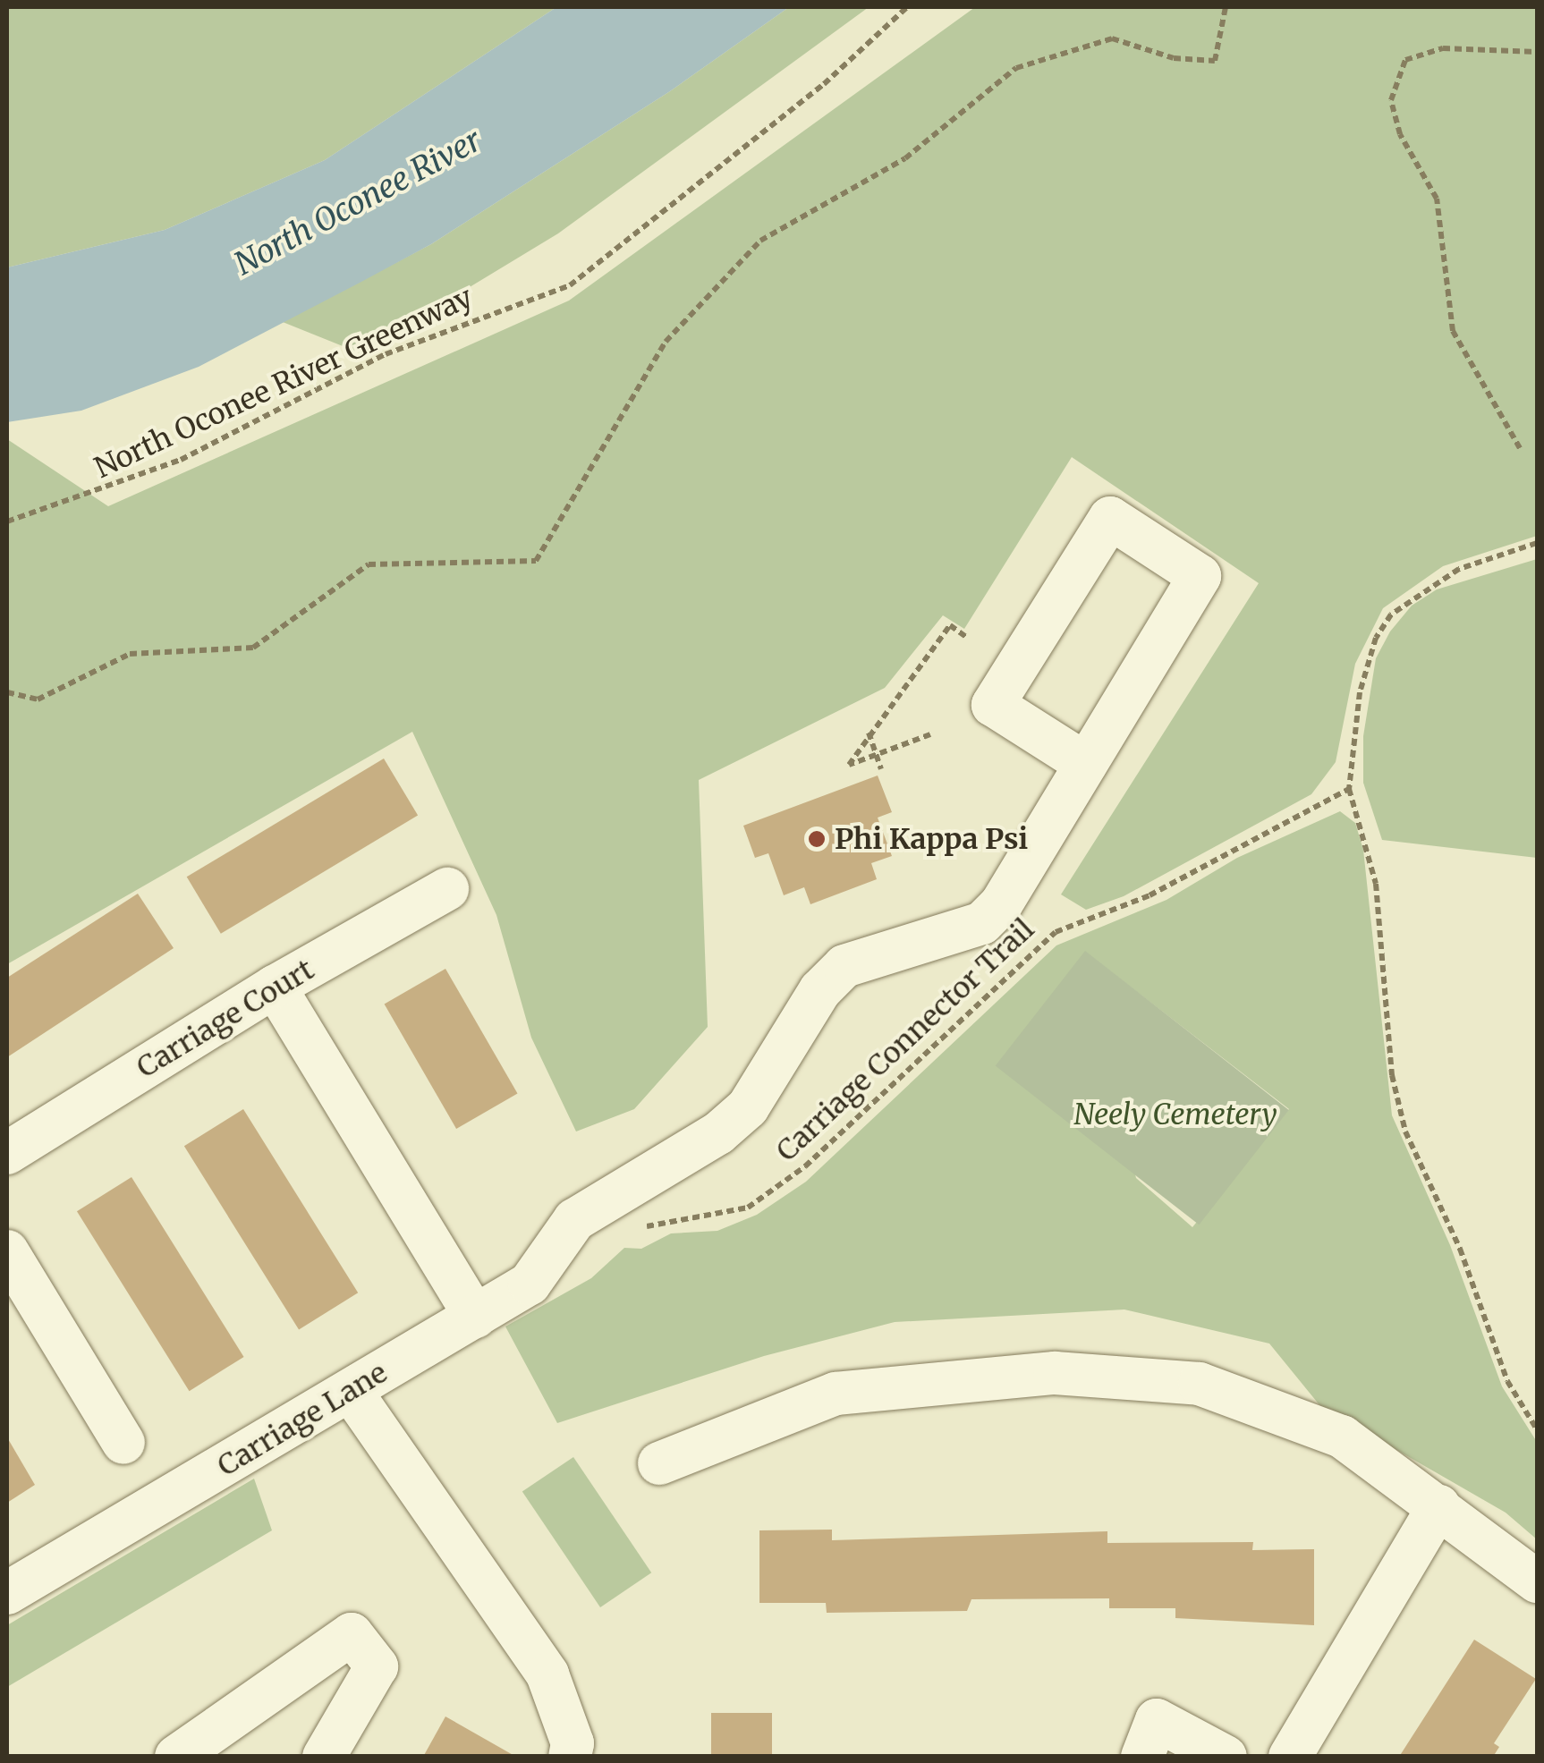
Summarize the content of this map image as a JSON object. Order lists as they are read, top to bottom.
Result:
{
  "streets": {
    "street": ["Carriage Court", "Carriage Lane"],
    "path": ["North Oconee River Greenway", "Carriage Connector Trail"]
  },
  "water": ["North Oconee River"],
  "parks": ["Neely Cemetery"],
  "places": ["Phi Kappa Psi"]
}
